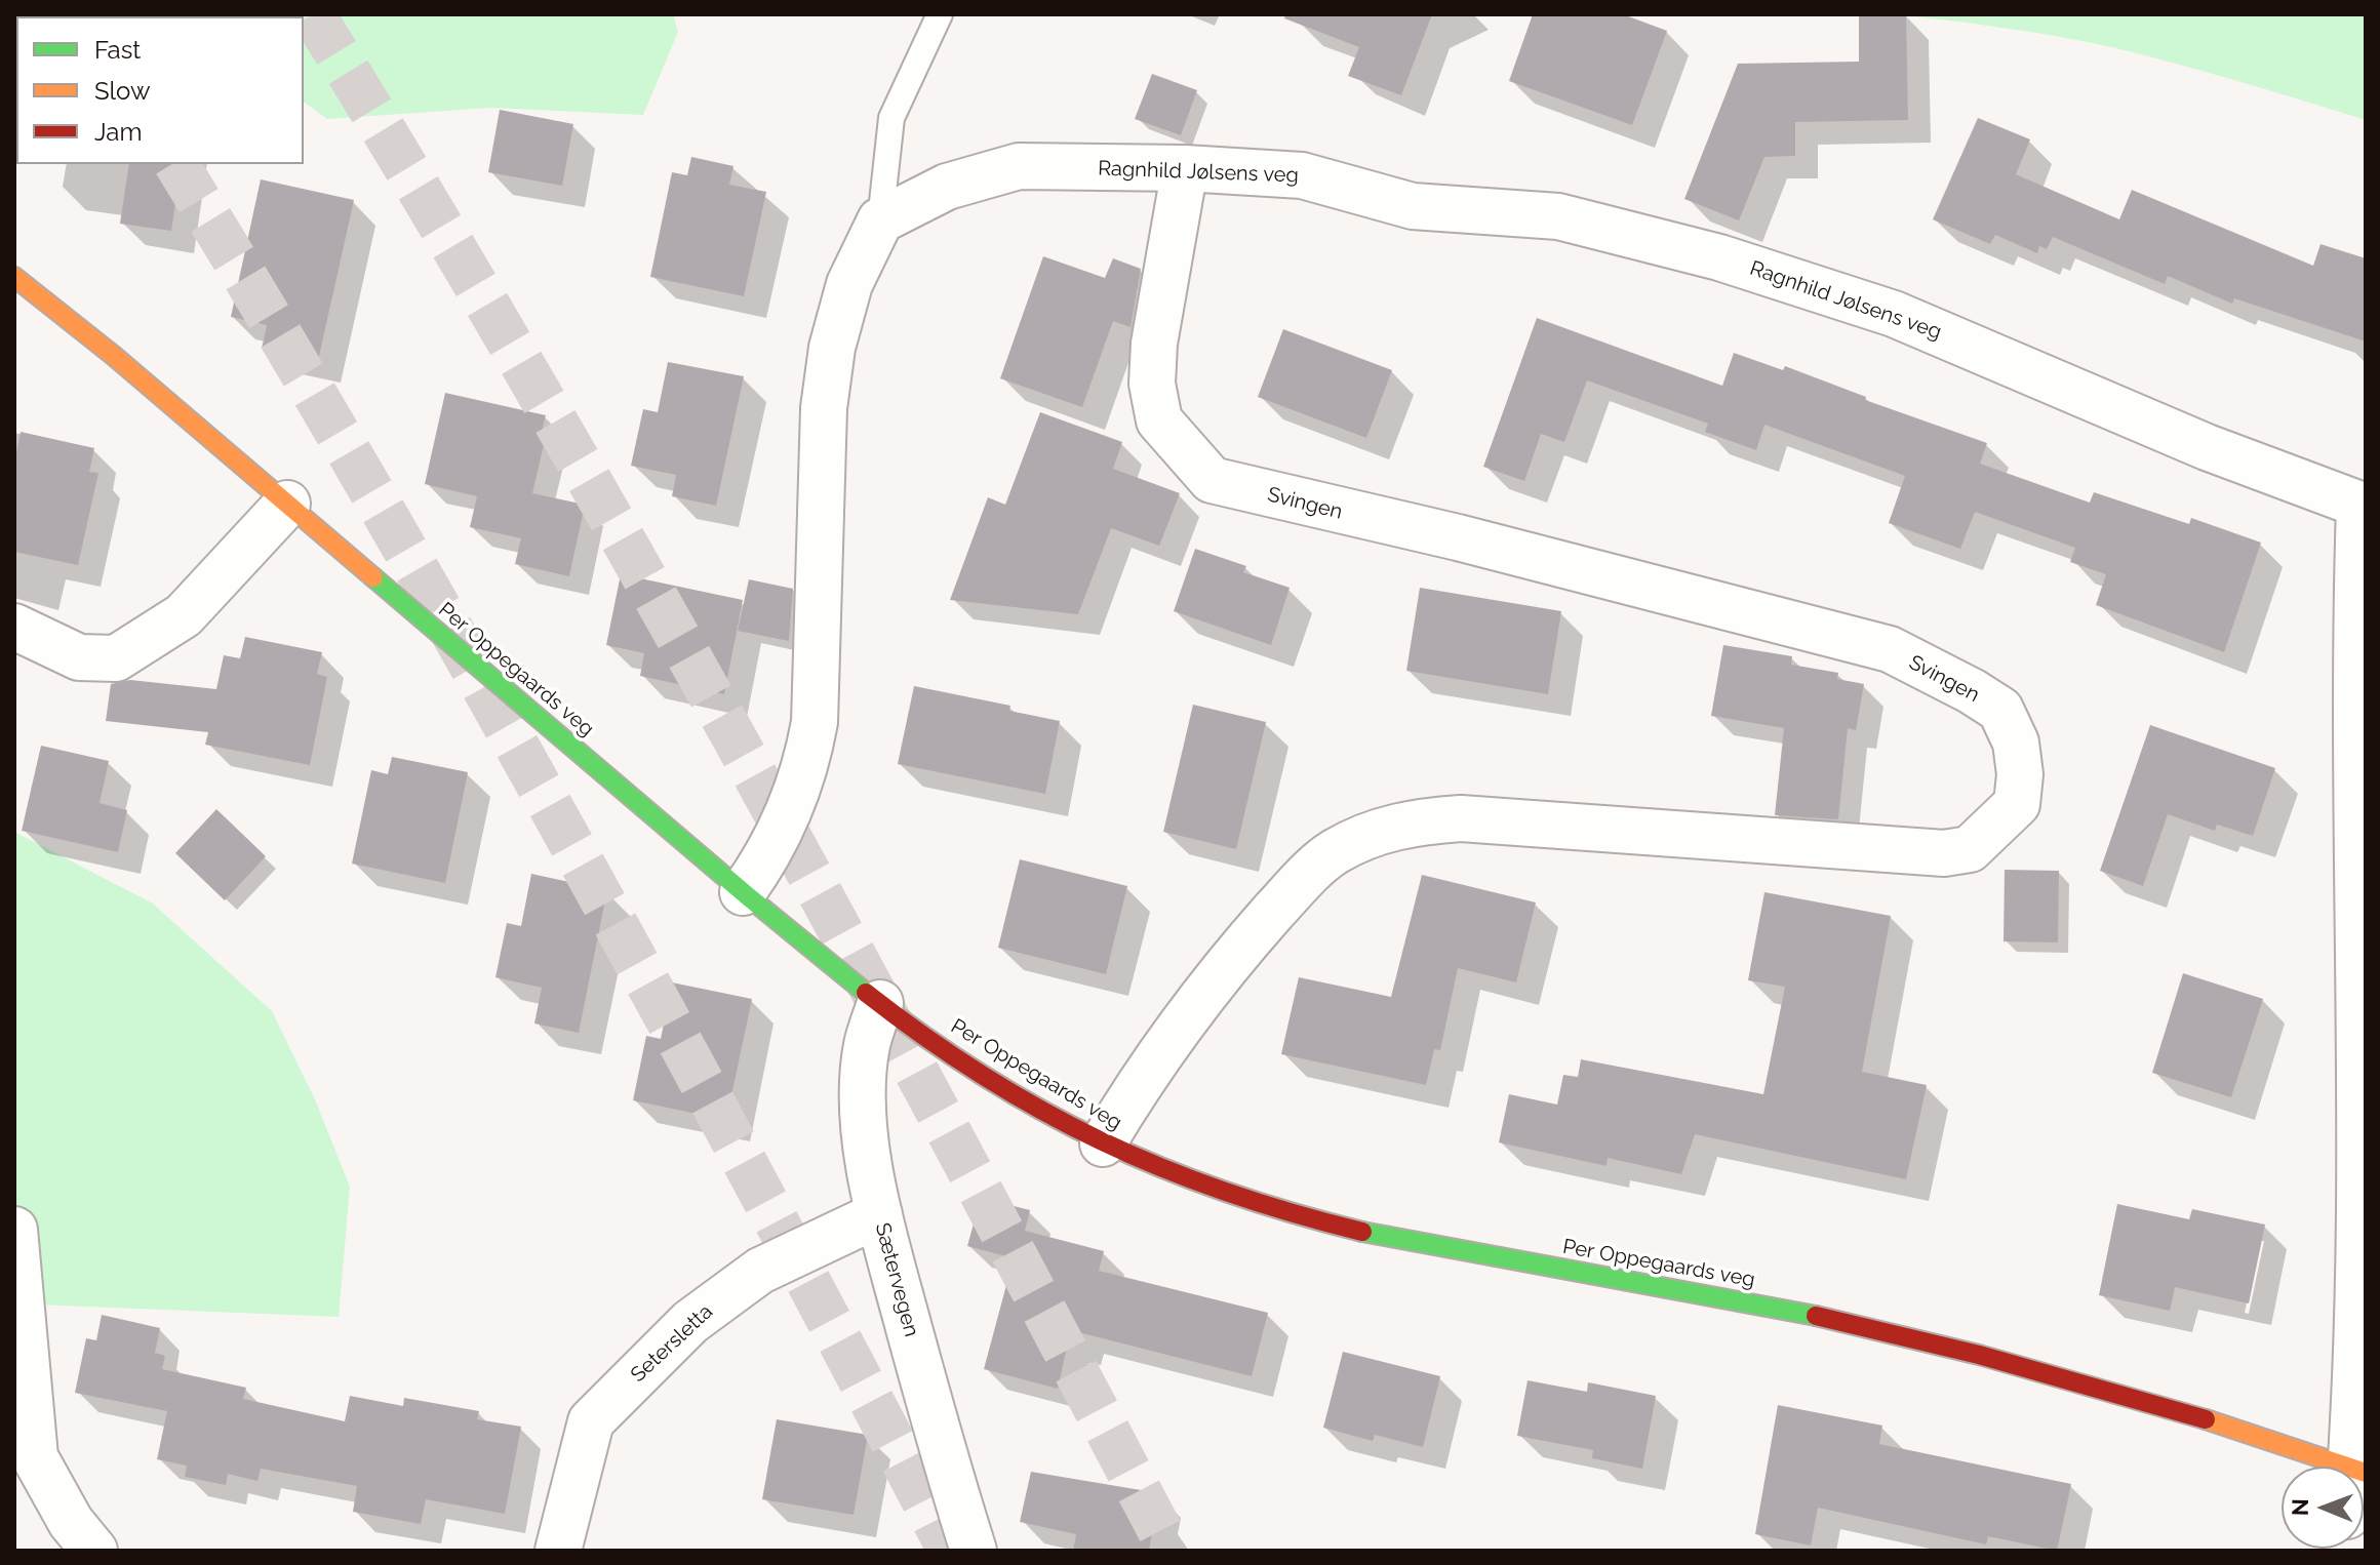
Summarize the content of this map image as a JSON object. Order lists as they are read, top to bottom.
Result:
{
  "streets": {
    "street": [
      "Ragnhild Jølsens veg",
      "Svingen",
      "Per Oppegaards veg",
      "Sætervegen",
      "Setersletta"
    ]
  },
  "crossings": [
    ["Ragnhild Jølsens veg", "Svingen"],
    ["Svingen", "Per Oppegaards veg"],
    ["Per Oppegaards veg", "Sætervegen"],
    ["Sætervegen", "Setersletta"]
  ],
  "legend": ["Fast", "Slow", "Jam"],
  "north": "left"
}
